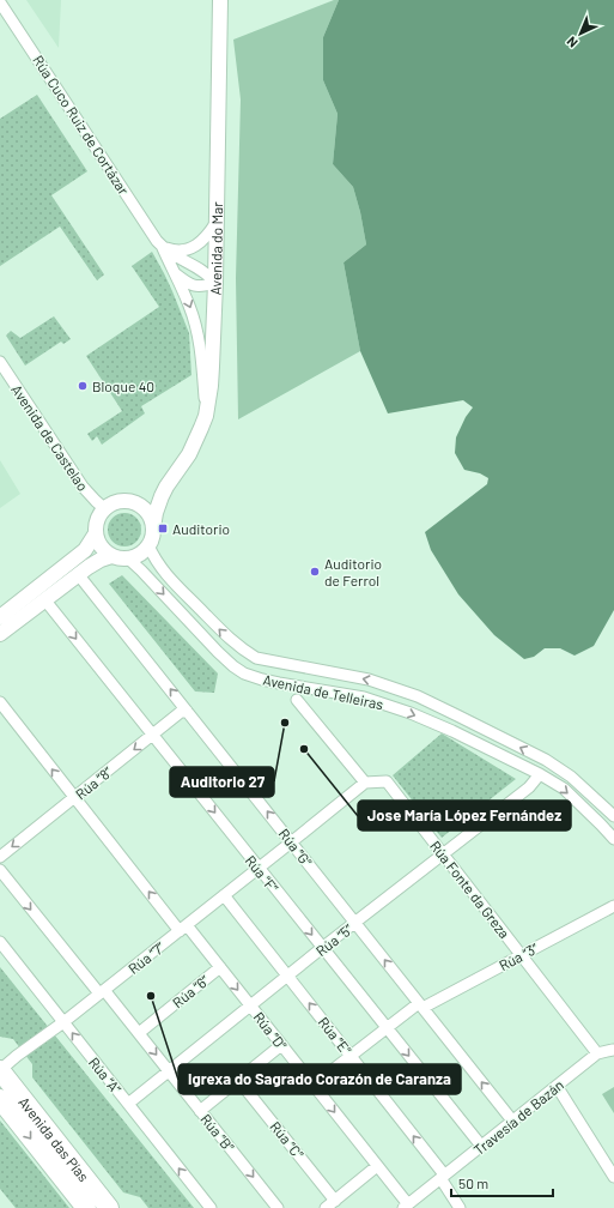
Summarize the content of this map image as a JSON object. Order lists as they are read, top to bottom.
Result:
{
  "streets": {
    "highway": ["Avenida das Pías"],
    "street": [
      "Rúa Cuco Ruiz de Cortázar",
      "Avenida do Mar",
      "Avenida de Castelao",
      "Avenida de Telleiras",
      "Rúa “8”",
      "Rúa “G”",
      "Rúa “F”",
      "Rúa Fonte da Greza",
      "Rúa “5”",
      "Rúa “3”",
      "Rúa “7”",
      "Rúa “6”",
      "Rúa “D”",
      "Rúa “E”",
      "Rúa “A”",
      "Travesía de Bazán",
      "Rúa “B”",
      "Rúa “C”"
    ]
  },
  "crossings": [
    ["Avenida do Mar", "Avenida de Castelao"],
    ["Avenida do Mar", "Avenida de Telleiras"],
    ["Avenida de Castelao", "Avenida de Telleiras"],
    ["Avenida de Telleiras", "Rúa “5”"],
    ["Rúa “8”", "Rúa “G”"],
    ["Rúa “8”", "Rúa “F”"],
    ["Rúa “8”", "Rúa “D”"],
    ["Rúa “G”", "Rúa “5”"],
    ["Rúa “G”", "Rúa “3”"],
    ["Rúa “G”", "Rúa “7”"],
    ["Rúa “G”", "Travesía de Bazán"],
    ["Rúa “F”", "Rúa “5”"],
    ["Rúa “F”", "Rúa “3”"],
    ["Rúa “F”", "Rúa “7”"],
    ["Rúa “F”", "Travesía de Bazán"],
    ["Rúa Fonte da Greza", "Rúa “5”"],
    ["Rúa Fonte da Greza", "Rúa “3”"],
    ["Rúa Fonte da Greza", "Rúa “7”"],
    ["Rúa Fonte da Greza", "Travesía de Bazán"],
    ["Rúa “5”", "Rúa “D”"],
    ["Rúa “5”", "Rúa “E”"],
    ["Rúa “5”", "Rúa “A”"],
    ["Rúa “5”", "Rúa “B”"],
    ["Rúa “3”", "Rúa “D”"],
    ["Rúa “3”", "Rúa “E”"],
    ["Rúa “7”", "Rúa “D”"],
    ["Rúa “7”", "Rúa “E”"],
    ["Rúa “7”", "Rúa “A”"],
    ["Rúa “7”", "Rúa “B”"],
    ["Rúa “7”", "Avenida das Pías"],
    ["Rúa “6”", "Rúa “D”"],
    ["Rúa “6”", "Rúa “B”"],
    ["Rúa “D”", "Travesía de Bazán"],
    ["Rúa “E”", "Travesía de Bazán"]
  ],
  "one_way": [
    "Rúa “8”",
    "Rúa “G”",
    "Rúa “F”",
    "Rúa “E”",
    "Rúa “A”",
    "Rúa “B”"
  ],
  "places": {
    "other": [
      "Bloque 40",
      "Auditorio de Ferrol",
      "Auditorio 27",
      "Jose María López Fernández",
      "Igrexa do Sagrado Corazón de Caranza"
    ],
    "transit": ["Auditorio"]
  },
  "scale_bar": "50 m",
  "north": "bottom left"
}
